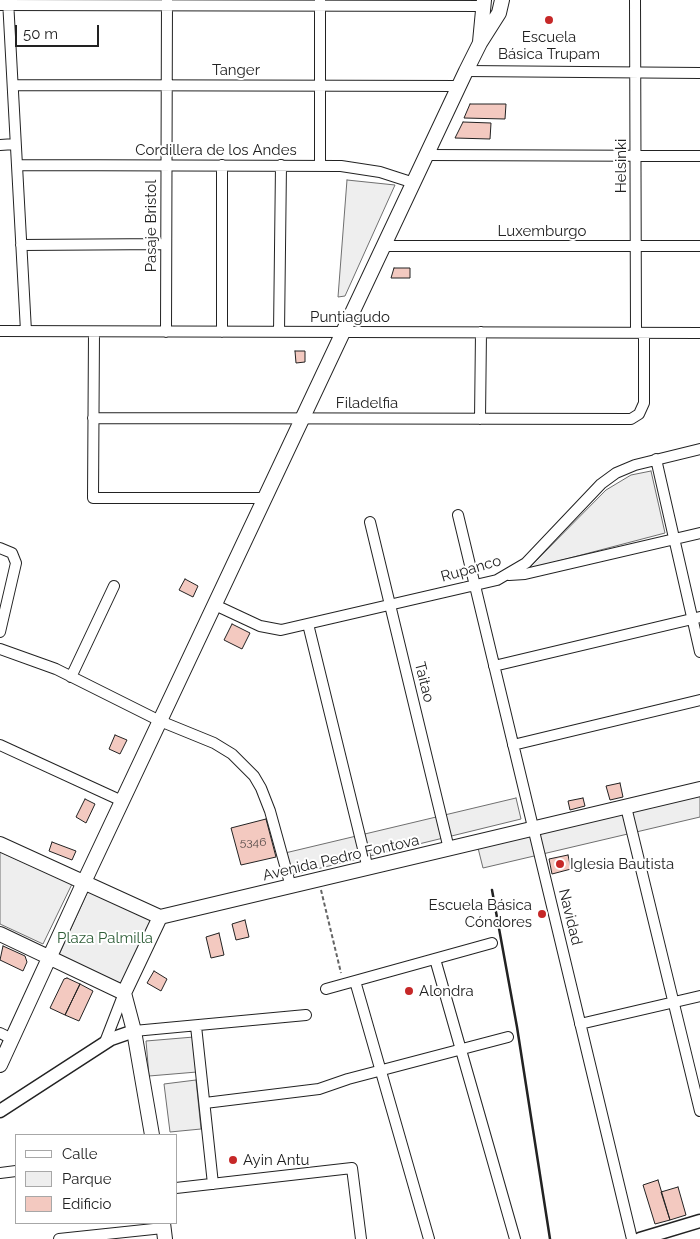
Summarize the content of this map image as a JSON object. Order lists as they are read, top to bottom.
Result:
{
  "streets": {
    "main road": ["Avenida Pedro Fontova"],
    "street": [
      "Tanger",
      "Cordillera de los Andes",
      "Helsinki",
      "Pasaje Bristol",
      "Luxemburgo",
      "Puntiagudo",
      "Filadelfia",
      "Rupanco",
      "Taitao",
      "Navidad"
    ]
  },
  "crossings": [
    ["Tanger", "Pasaje Bristol"],
    ["Cordillera de los Andes", "Pasaje Bristol"],
    ["Helsinki", "Luxemburgo"],
    ["Helsinki", "Puntiagudo"],
    ["Helsinki", "Filadelfia"],
    ["Pasaje Bristol", "Puntiagudo"],
    ["Rupanco", "Taitao"],
    ["Rupanco", "Navidad"],
    ["Taitao", "Avenida Pedro Fontova"],
    ["Avenida Pedro Fontova", "Navidad"]
  ],
  "parks": ["Plaza Palmilla"],
  "places": [
    "Escuela Básica Trupam",
    "Iglesia Bautista",
    "Escuela Básica Cóndores",
    "Alondra",
    "Ayin Antu"
  ],
  "house_numbers": ["5346"],
  "legend": ["Calle", "Parque", "Edificio"],
  "scale_bar": "50 m"
}
